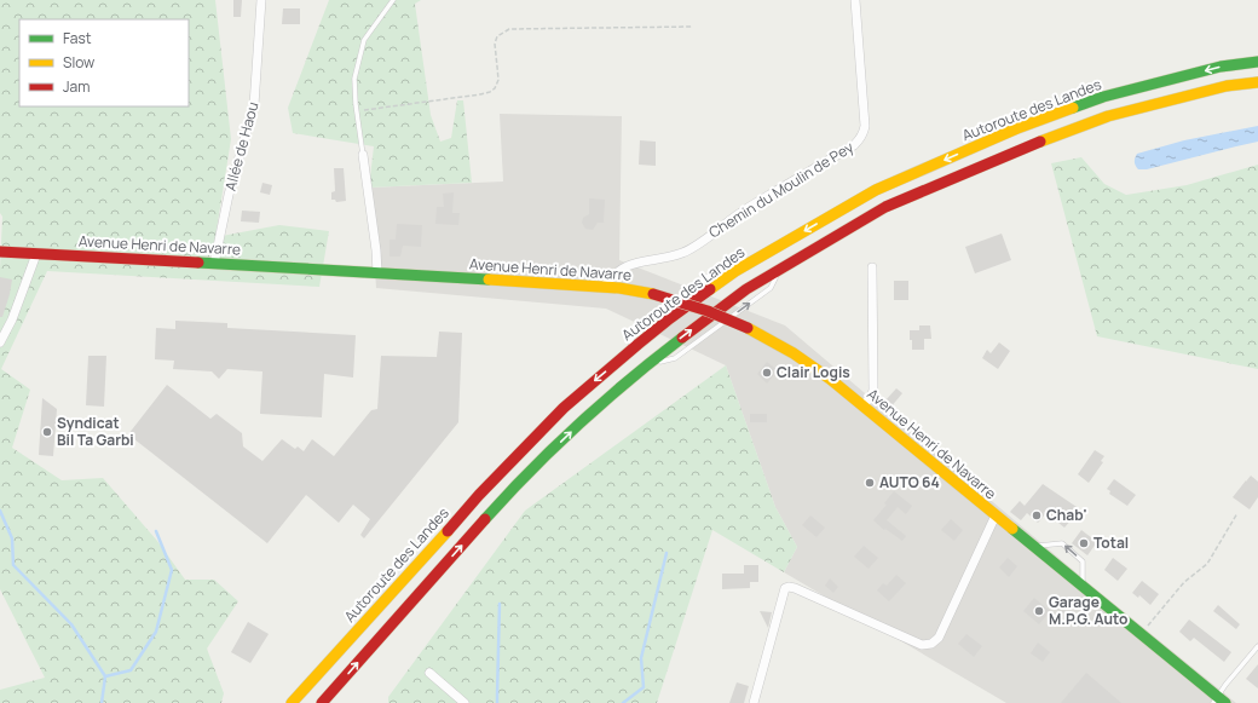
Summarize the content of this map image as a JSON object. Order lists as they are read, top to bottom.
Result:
{
  "streets": {
    "main road": ["Autoroute des Landes", "Avenue Henri de Navarre"],
    "street": ["Allée de Haou", "Chemin du Moulin de Pey"]
  },
  "crossings": [
    ["Allée de Haou", "Avenue Henri de Navarre"],
    ["Chemin du Moulin de Pey", "Avenue Henri de Navarre"]
  ],
  "places": [
    "Clair Logis",
    "Syndicat Bil Ta Garbi",
    "AUTO 64",
    "Chab'",
    "Total",
    "Garage M.P.G. Auto"
  ],
  "legend": ["Fast", "Slow", "Jam"]
}
